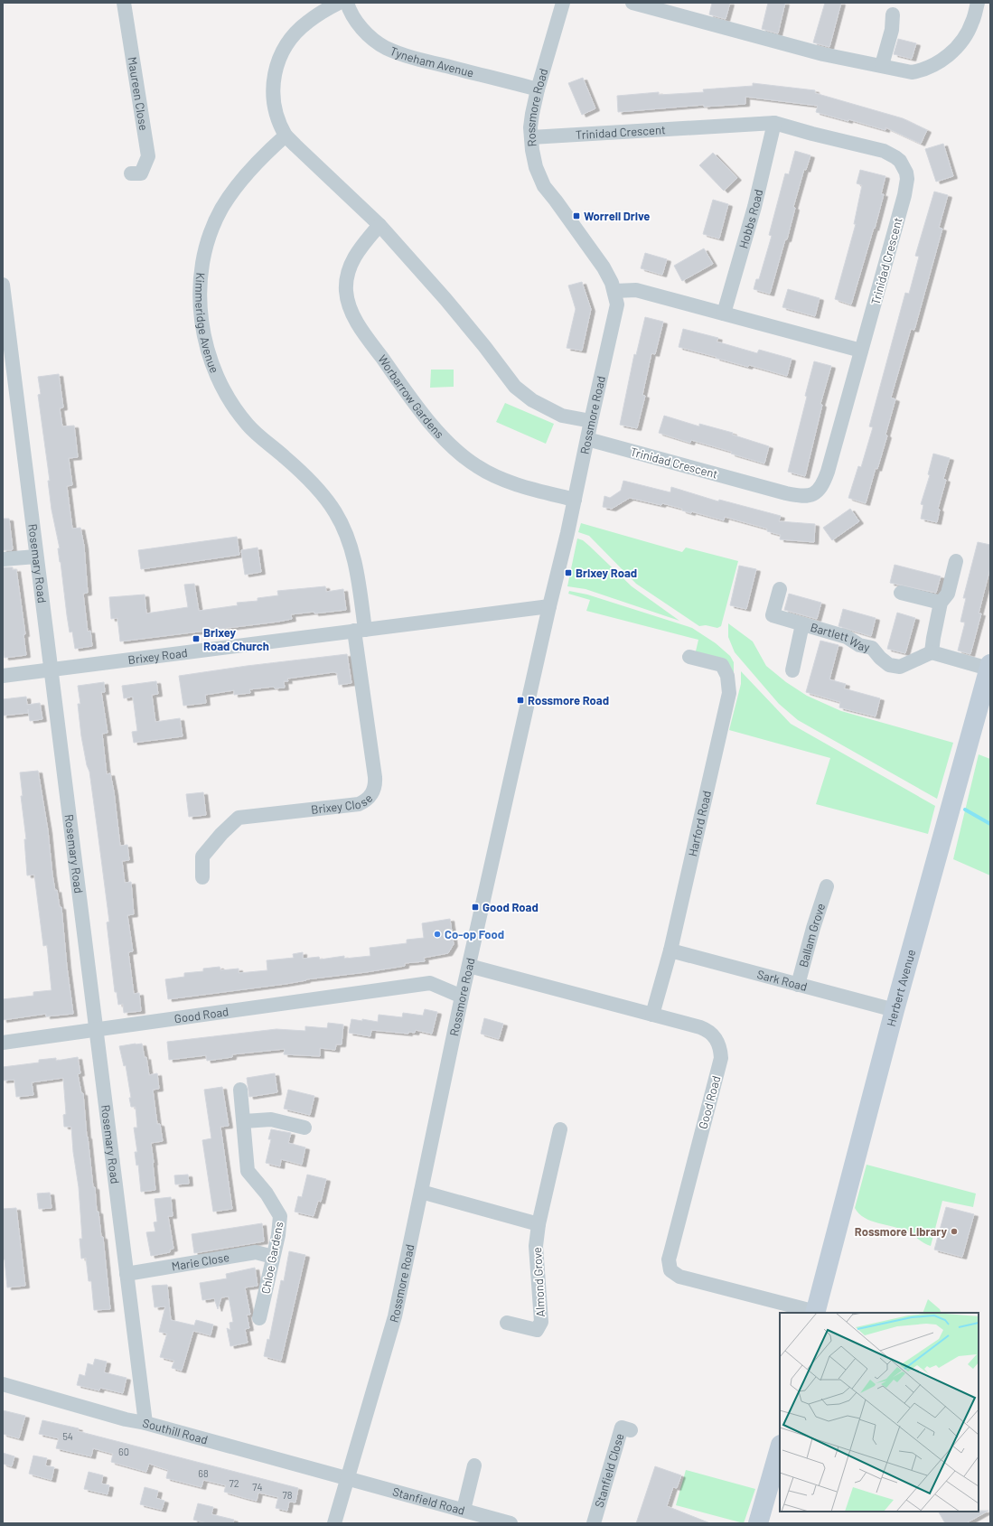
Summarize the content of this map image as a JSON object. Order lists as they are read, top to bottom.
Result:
{
  "streets": {
    "street": [
      "Tyneham Avenue",
      "Maureen Close",
      "Rossmore Road",
      "Trinidad Crescent",
      "Hobbs Road",
      "Kimmeridge Avenue",
      "Worbarrow Gardens",
      "Rosemary Road",
      "Bartlett Way",
      "Brixey Road",
      "Brixey Close",
      "Harford Road",
      "Ballam Grove",
      "Sark Road",
      "Herbert Avenue",
      "Good Road",
      "Chloe Gardens",
      "Marie Close",
      "Almond Grove",
      "Southill Road",
      "Stanfield Close",
      "Stanfield Road"
    ]
  },
  "crossings": [
    ["Tyneham Avenue", "Rossmore Road"],
    ["Rossmore Road", "Trinidad Crescent"],
    ["Rossmore Road", "Worbarrow Gardens"],
    ["Rossmore Road", "Brixey Road"],
    ["Rossmore Road", "Good Road"],
    ["Rossmore Road", "Southill Road"],
    ["Rossmore Road", "Stanfield Road"],
    ["Trinidad Crescent", "Hobbs Road"],
    ["Kimmeridge Avenue", "Brixey Road"],
    ["Kimmeridge Avenue", "Brixey Close"],
    ["Rosemary Road", "Brixey Road"],
    ["Rosemary Road", "Good Road"],
    ["Rosemary Road", "Marie Close"],
    ["Rosemary Road", "Southill Road"],
    ["Brixey Road", "Brixey Close"],
    ["Harford Road", "Sark Road"],
    ["Harford Road", "Good Road"],
    ["Ballam Grove", "Sark Road"],
    ["Sark Road", "Herbert Avenue"],
    ["Herbert Avenue", "Good Road"],
    ["Chloe Gardens", "Marie Close"],
    ["Southill Road", "Stanfield Road"]
  ],
  "places": {
    "transit": [
      "Worrell Drive",
      "Brixey Road",
      "Brixey Road Church",
      "Rossmore Road",
      "Good Road"
    ],
    "other": ["Co-op Food", "Rossmore Library"]
  },
  "house_numbers": [
    "54",
    "60",
    "68",
    "72",
    "74",
    "78"
  ]
}
